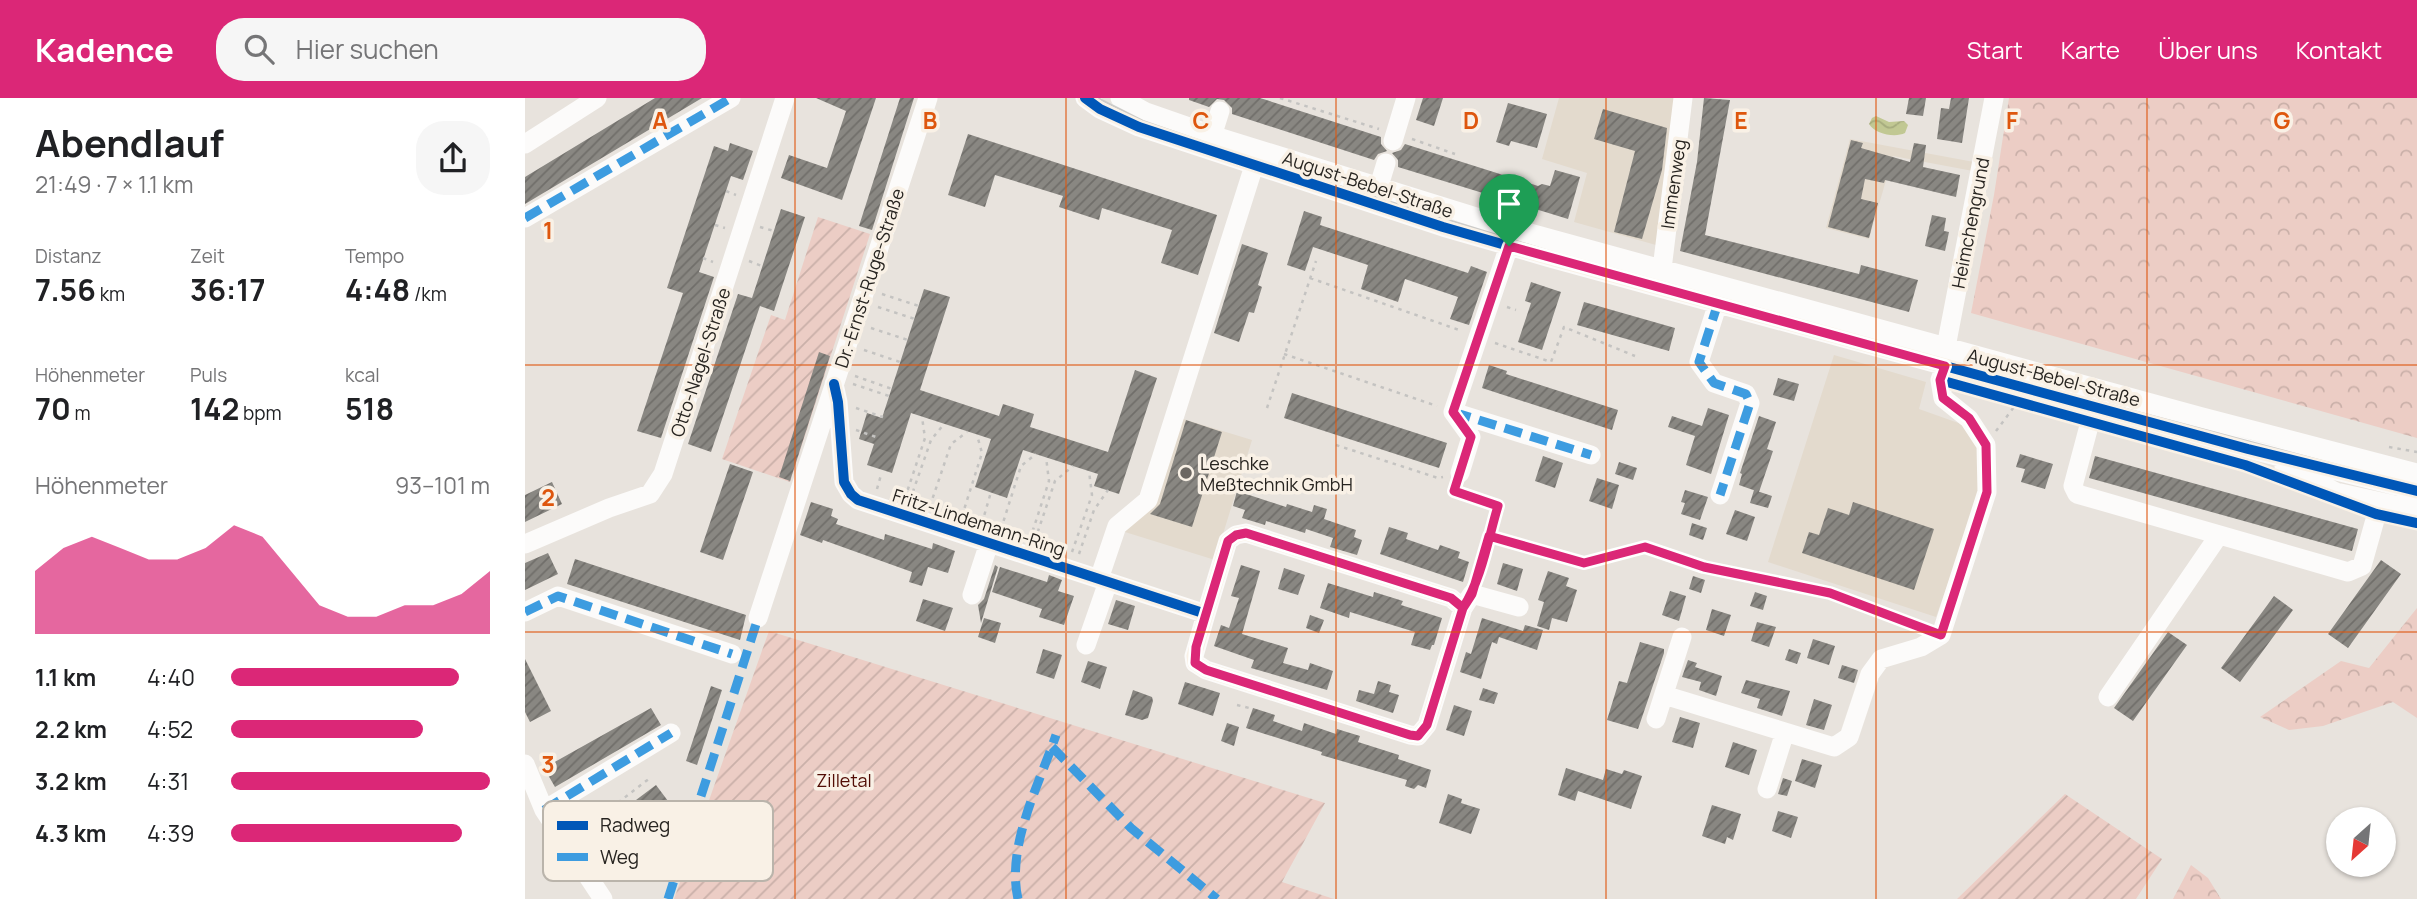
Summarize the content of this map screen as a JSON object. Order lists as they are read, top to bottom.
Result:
{
  "streets": {
    "street": [
      "August-Bebel-Straße",
      "Immenweg",
      "Heimchengrund",
      "Dr.-Ernst-Ruge-Straße",
      "Otto-Nagel-Straße",
      "Fritz-Lindemann-Ring"
    ]
  },
  "crossings": [
    ["August-Bebel-Straße", "Immenweg"],
    ["August-Bebel-Straße", "Heimchengrund"],
    ["Dr.-Ernst-Ruge-Straße", "Fritz-Lindemann-Ring"]
  ],
  "parks": ["Zilletal"],
  "places": ["Leschke Meßtechnik GmbH"],
  "legend": ["Radweg", "Weg"],
  "north": "bottom left",
  "page": {
    "header": "Kadence",
    "search": "Hier suchen",
    "nav": [
      "Start",
      "Karte",
      "Über uns",
      "Kontakt"
    ],
    "heading": ["Abendlauf", "21:49 · 7 × 1.1 km"],
    "stats": [
      ["Distanz", "7.56 km"],
      ["Zeit", "36:17"],
      ["Tempo", "4:48 /km"],
      ["Höhenmeter", "70 m"],
      ["Puls", "142 bpm"],
      ["kcal", "518"]
    ],
    "chart": ["Höhenmeter", "93–101 m"],
    "list": [
      {
        "name": "1.1 km",
        "note": "4:40"
      },
      {
        "name": "2.2 km",
        "note": "4:52"
      },
      {
        "name": "3.2 km",
        "note": "4:31"
      },
      {
        "name": "4.3 km",
        "note": "4:39"
      }
    ]
  },
  "grid": {
    "columns": [
      "A",
      "B",
      "C",
      "D",
      "E",
      "F",
      "G"
    ],
    "rows": ["1", "2", "3"]
  }
}
